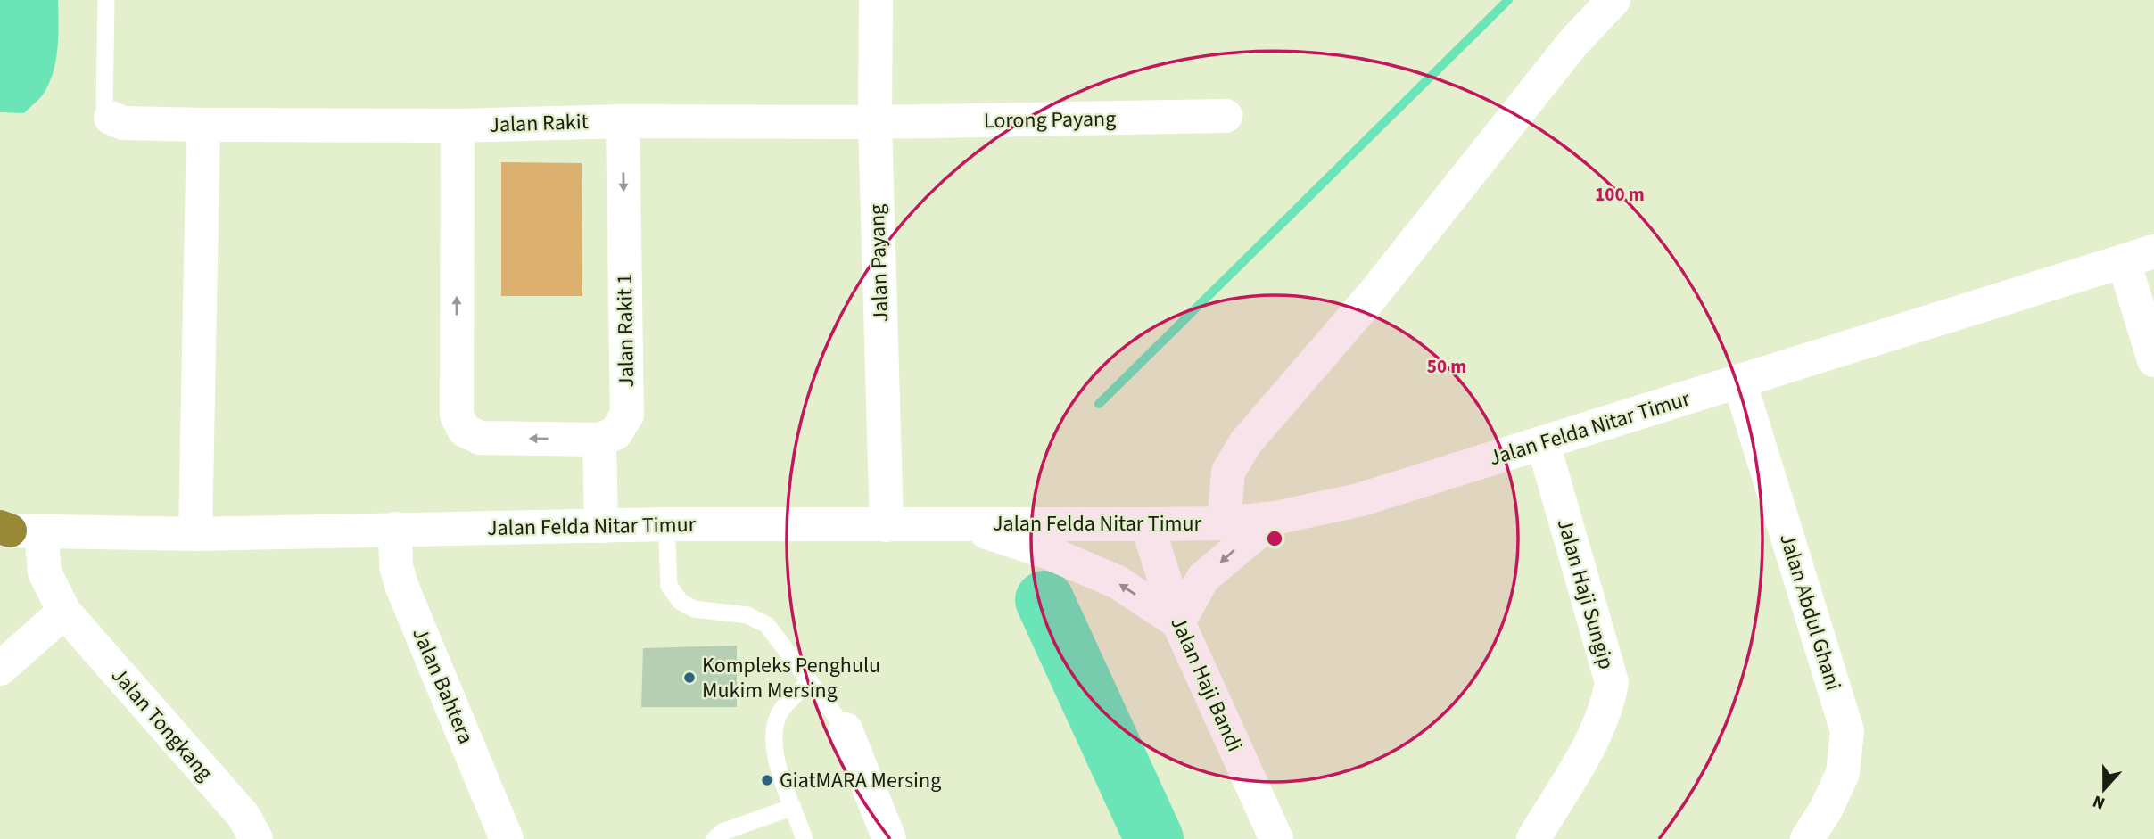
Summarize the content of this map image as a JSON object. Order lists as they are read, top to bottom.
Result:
{
  "streets": {
    "street": [
      "Lorong Payang",
      "Jalan Rakit",
      "Jalan Payang",
      "Jalan Rakit 1",
      "Jalan Felda Nitar Timur",
      "Jalan Haji Sungip",
      "Jalan Abdul Ghani",
      "Jalan Haji Bandi",
      "Jalan Bahtera",
      "Jalan Tongkang"
    ]
  },
  "crossings": [
    ["Lorong Payang", "Jalan Rakit"],
    ["Lorong Payang", "Jalan Payang"],
    ["Jalan Rakit", "Jalan Payang"],
    ["Jalan Rakit", "Jalan Rakit 1"],
    ["Jalan Payang", "Jalan Felda Nitar Timur"],
    ["Jalan Felda Nitar Timur", "Jalan Haji Sungip"],
    ["Jalan Felda Nitar Timur", "Jalan Abdul Ghani"],
    ["Jalan Felda Nitar Timur", "Jalan Haji Bandi"],
    ["Jalan Felda Nitar Timur", "Jalan Bahtera"],
    ["Jalan Felda Nitar Timur", "Jalan Tongkang"]
  ],
  "one_way": ["Jalan Rakit 1"],
  "places": ["Kompleks Penghulu Mukim Mersing", "GiatMARA Mersing"],
  "north": "bottom",
  "rings": ["100 m", "50 m"]
}
